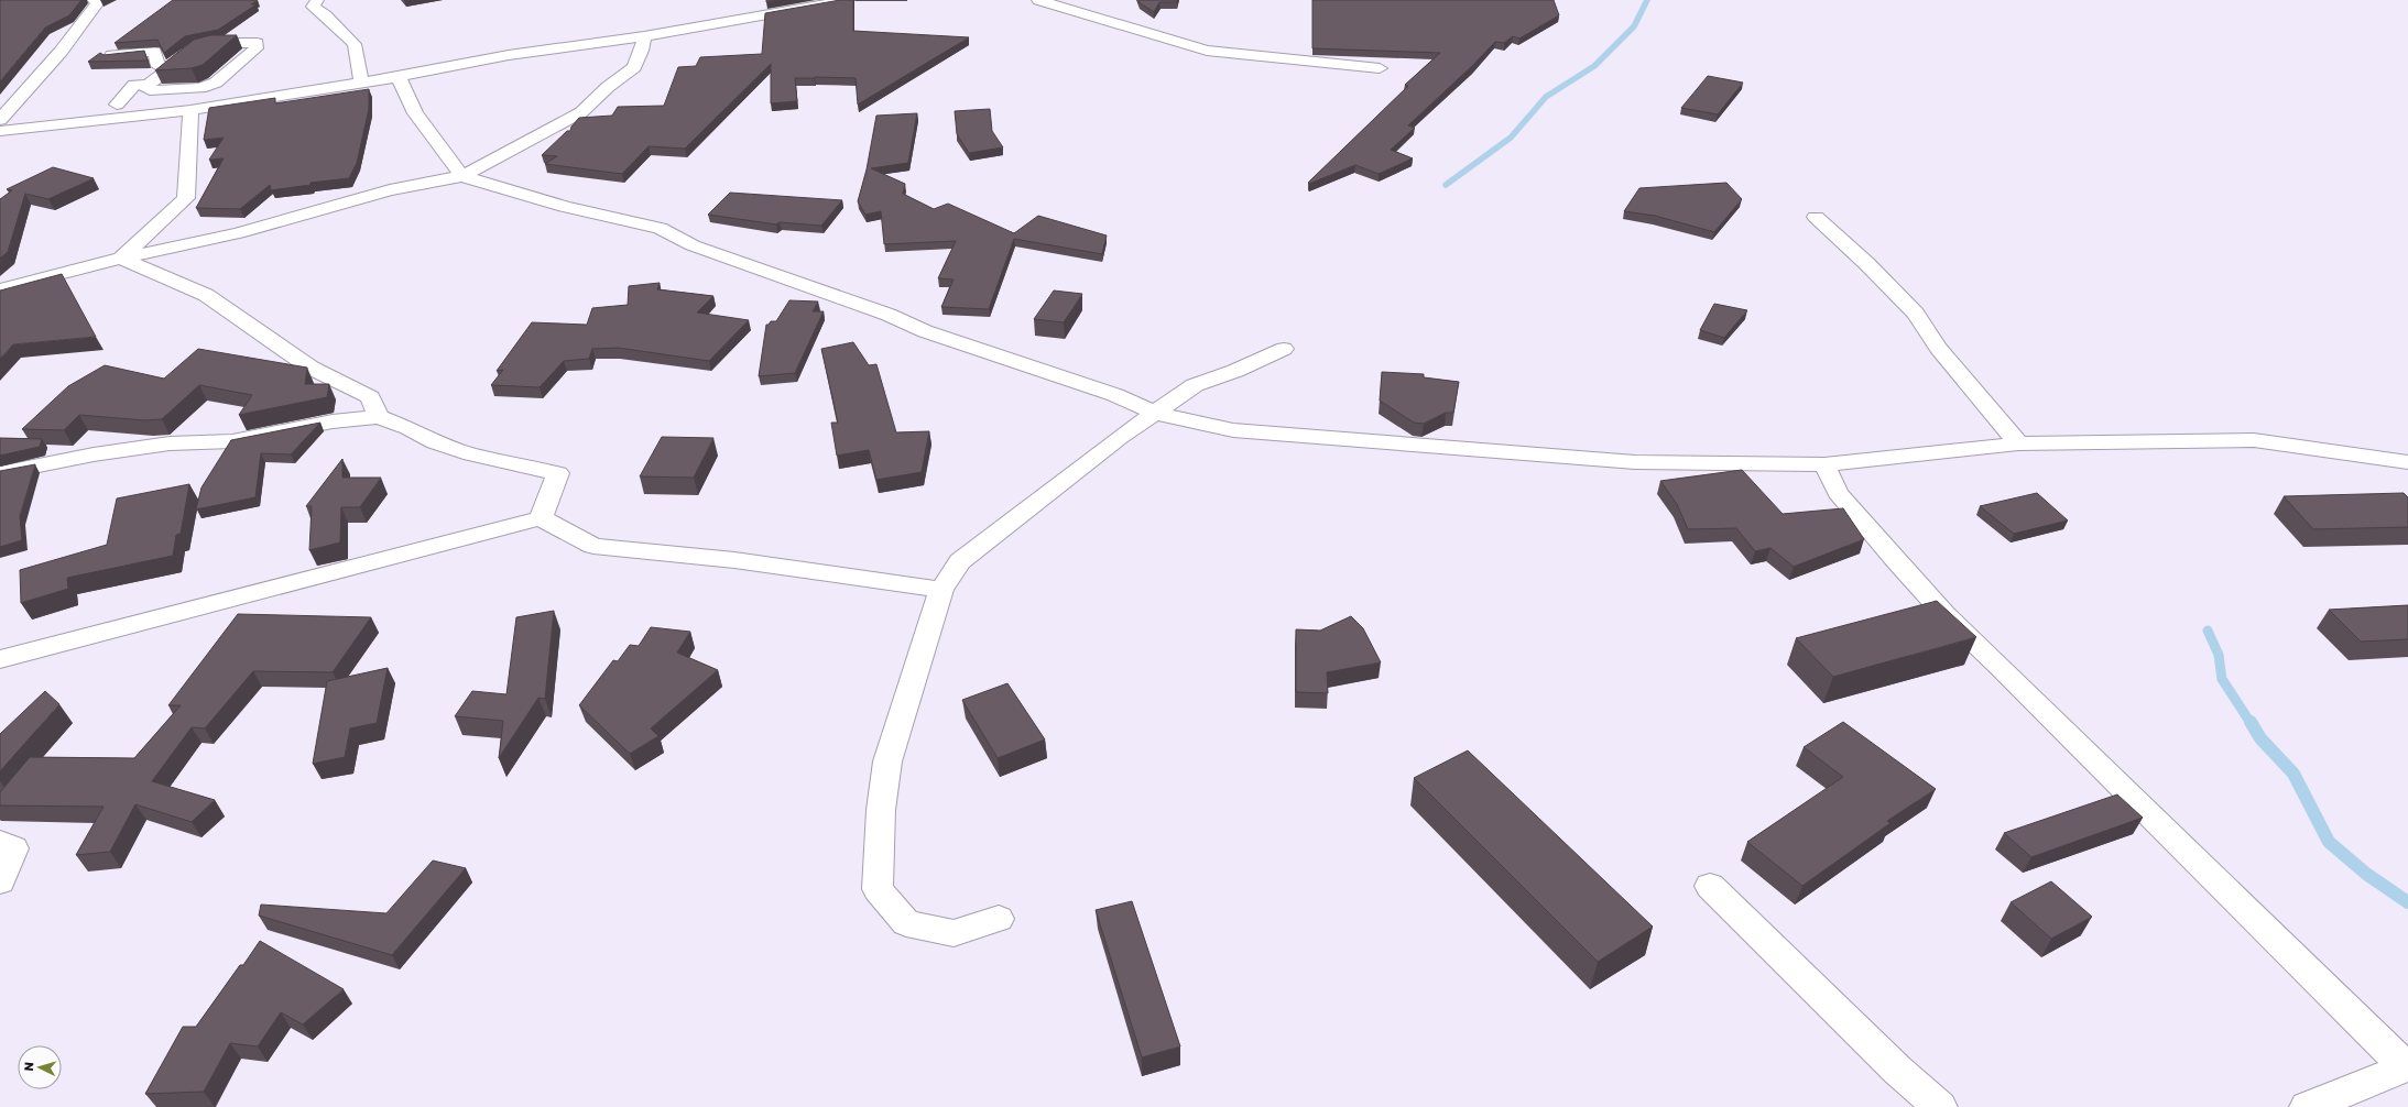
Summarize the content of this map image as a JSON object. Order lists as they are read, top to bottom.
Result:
{
  "north": "left"
}
